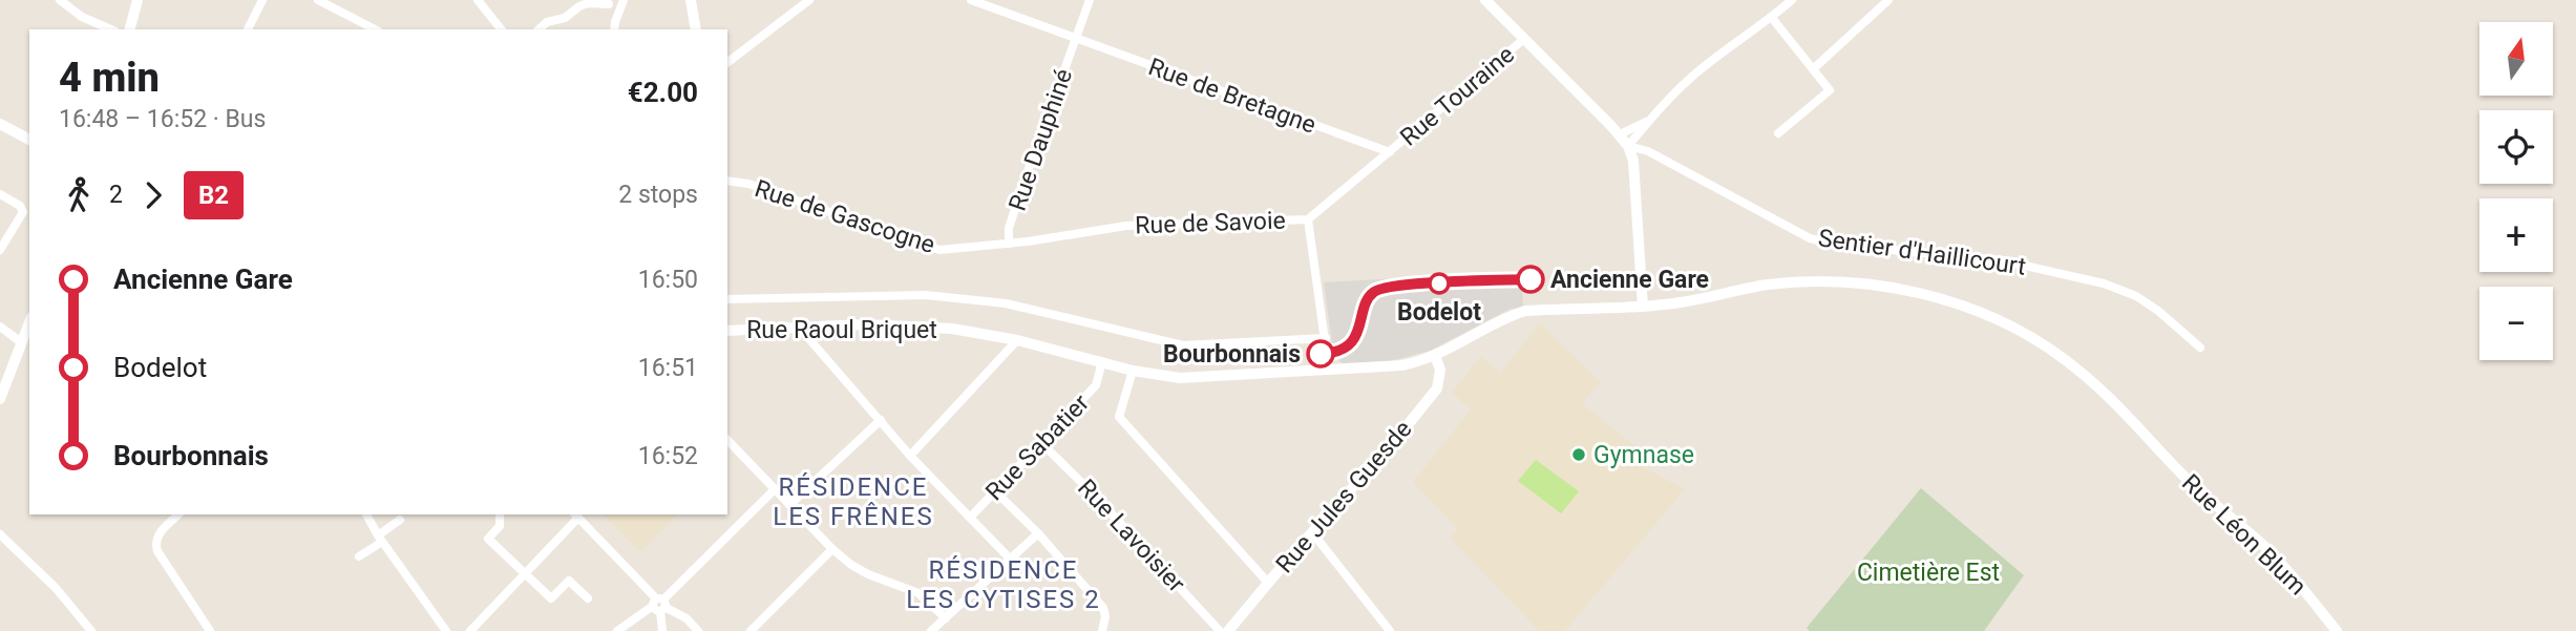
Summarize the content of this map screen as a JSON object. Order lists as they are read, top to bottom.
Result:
{
  "streets": {
    "street": [
      "Rue de Bretagne",
      "Rue Touraine",
      "Rue Dauphiné",
      "Rue de Gascogne",
      "Rue de Savoie",
      "Sentier d'Haillicourt",
      "Rue Raoul Briquet",
      "Rue Sabatier",
      "Rue Jules Guesde",
      "Rue Léon Blum",
      "Rue Lavoisier"
    ]
  },
  "crossings": [
    ["Rue de Bretagne", "Rue Touraine"],
    ["Rue de Bretagne", "Rue Dauphiné"],
    ["Rue de Bretagne", "Rue de Savoie"],
    ["Rue Touraine", "Rue de Savoie"],
    ["Rue Dauphiné", "Rue de Gascogne"],
    ["Rue Dauphiné", "Rue de Savoie"],
    ["Rue de Gascogne", "Rue de Savoie"],
    ["Rue Raoul Briquet", "Rue Sabatier"],
    ["Rue Raoul Briquet", "Rue Jules Guesde"],
    ["Rue Raoul Briquet", "Rue Léon Blum"],
    ["Rue Sabatier", "Rue Lavoisier"]
  ],
  "districts": ["RÉSIDENCE LES FRÊNES", "RÉSIDENCE LES CYTISES 2"],
  "parks": ["Cimetière Est"],
  "places": [
    "Ancienne Gare",
    "Bodelot",
    "Bourbonnais",
    "Gymnase"
  ],
  "lines": ["bus line B2"],
  "north": "top",
  "page": {
    "map_buttons": ["+", "−"],
    "heading": ["4 min", "16:48 – 16:52 · Bus", "€2.00"],
    "legs": ["2", "B2", "2 stops"],
    "list": [
      {
        "name": "Ancienne Gare",
        "value": "16:50"
      },
      {
        "name": "Bodelot",
        "value": "16:51"
      },
      {
        "name": "Bourbonnais",
        "value": "16:52"
      }
    ]
  }
}
